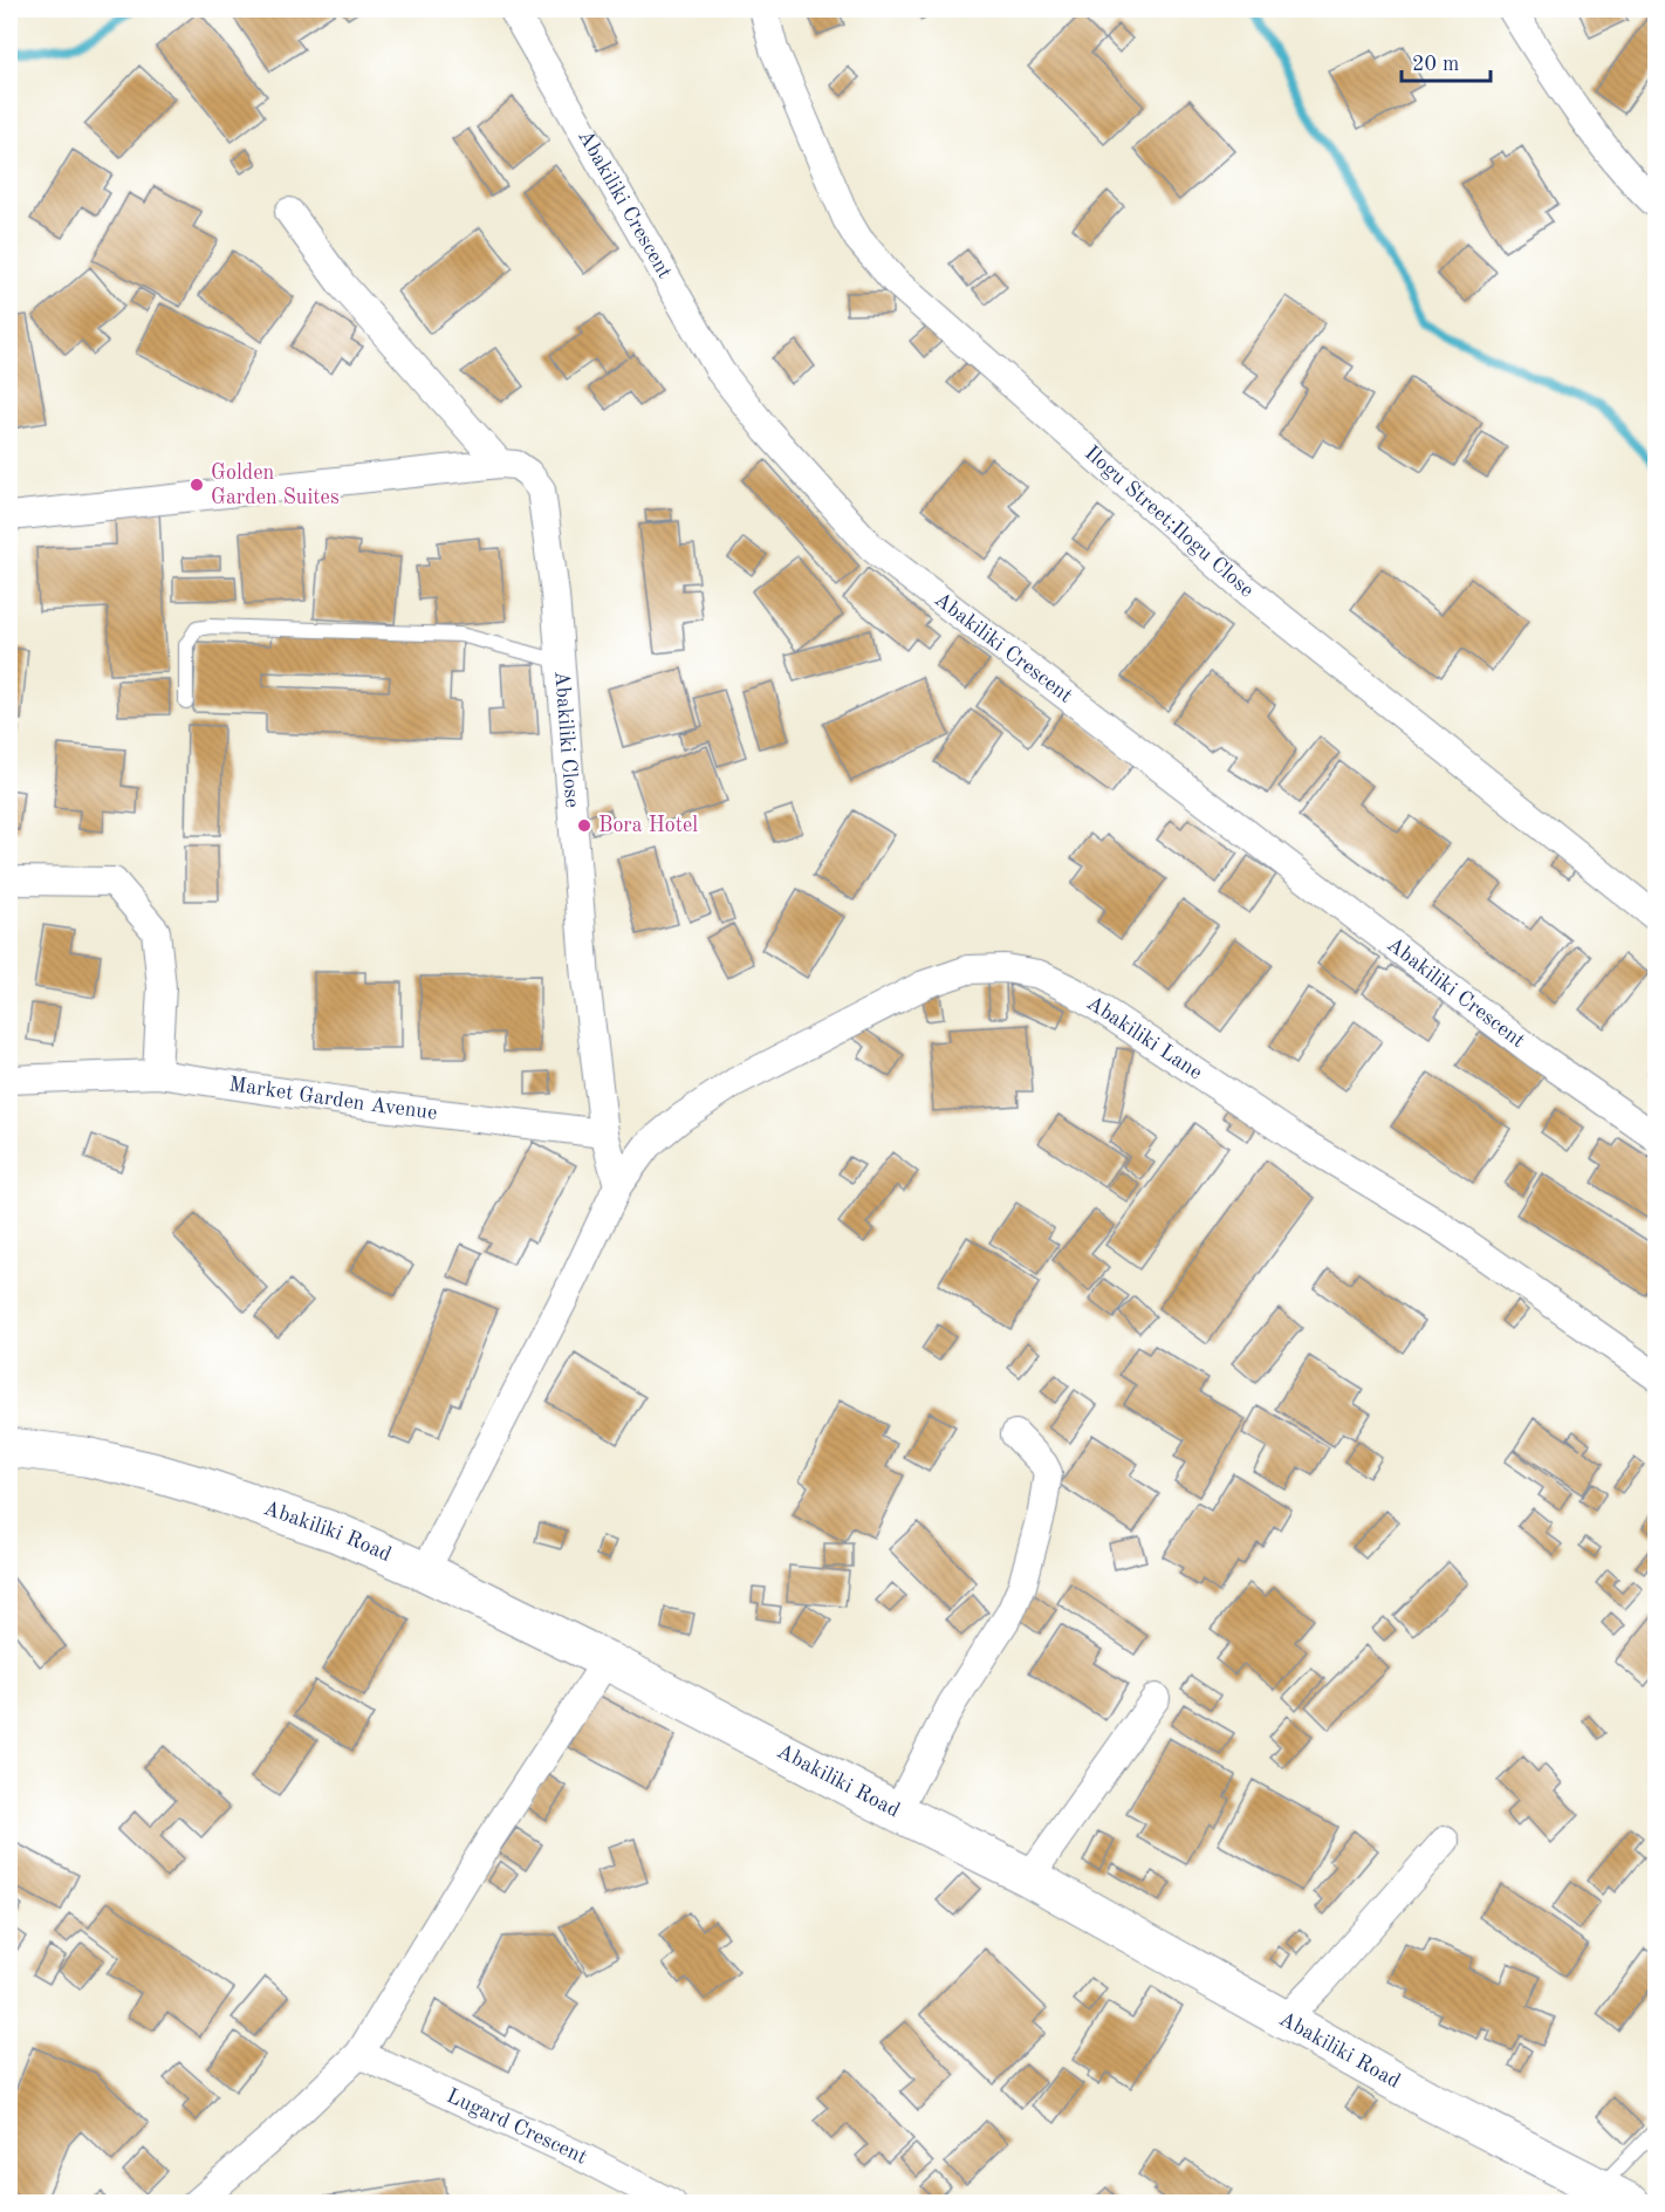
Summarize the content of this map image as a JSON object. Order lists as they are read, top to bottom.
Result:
{
  "streets": {
    "main road": ["Abakiliki Road"],
    "street": [
      "Abakiliki Crescent",
      "Ilogu Street;Ilogu Close",
      "Abakiliki Close",
      "Abakiliki Lane",
      "Market Garden Avenue",
      "Lugard Crescent"
    ]
  },
  "crossings": [
    ["Abakiliki Close", "Market Garden Avenue"],
    ["Abakiliki Lane", "Abakiliki Road"]
  ],
  "places": ["Golden Garden Suites", "Bora Hotel"],
  "scale_bar": "20 m"
}
